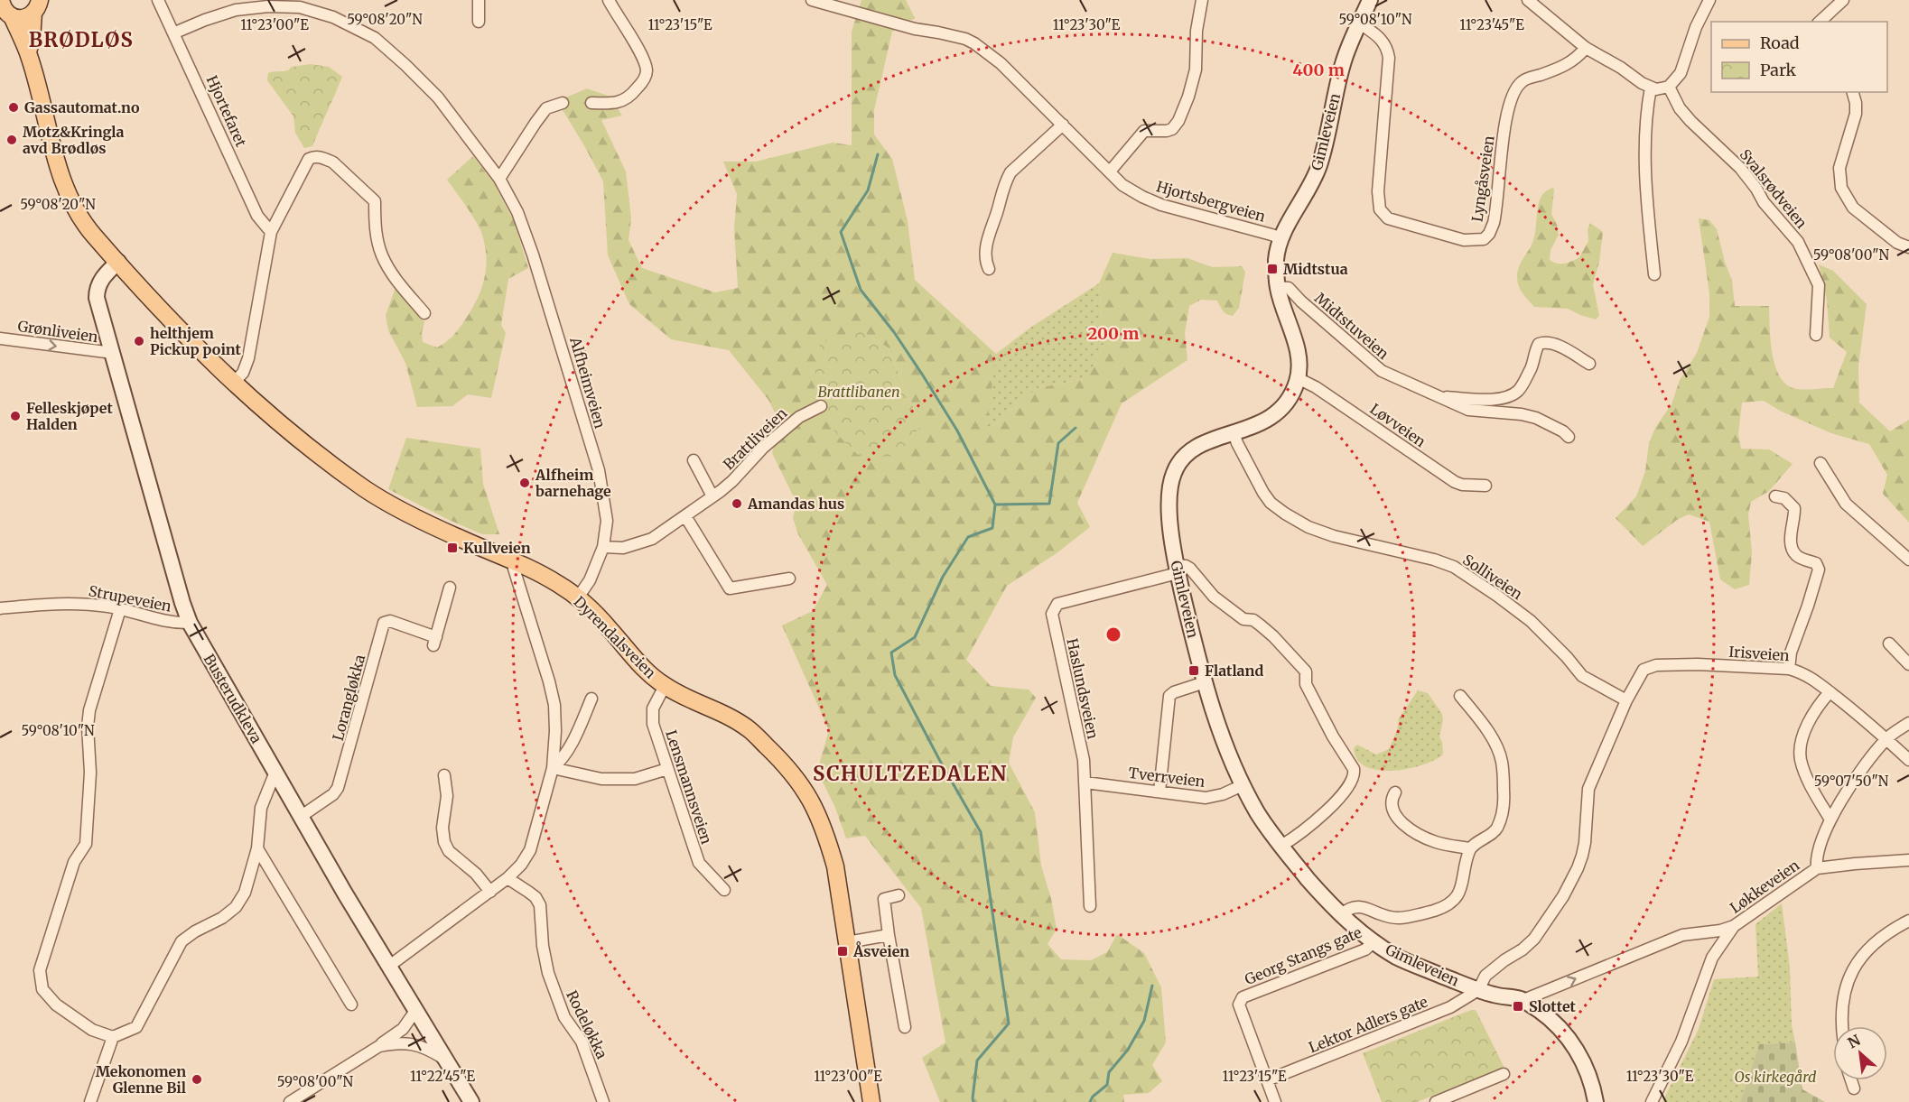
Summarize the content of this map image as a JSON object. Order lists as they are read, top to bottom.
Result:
{
  "streets": {
    "main road": ["Dyrendalsveien"],
    "street": [
      "Hjortefaret",
      "Gimleveien",
      "Lyngåsveien",
      "Svalsrødveien",
      "Hjortsbergveien",
      "Midtstuveien",
      "Grønliveien",
      "Alfheimveien",
      "Løvveien",
      "Brattliveien",
      "Solliveien",
      "Strupeveien",
      "Irisveien",
      "Haslundsveien",
      "Lorangløkka",
      "Busterudkleva",
      "Tverrveien",
      "Lensmannsveien",
      "Løkkeveien",
      "Georg Stangs gate",
      "Rodeløkka",
      "Lektor Adlers gate"
    ]
  },
  "crossings": [
    ["Hjortefaret", "Alfheimveien"],
    ["Gimleveien", "Lyngåsveien"],
    ["Gimleveien", "Hjortsbergveien"],
    ["Gimleveien", "Midtstuveien"],
    ["Gimleveien", "Løvveien"],
    ["Gimleveien", "Solliveien"],
    ["Gimleveien", "Irisveien"],
    ["Gimleveien", "Haslundsveien"],
    ["Gimleveien", "Tverrveien"],
    ["Gimleveien", "Georg Stangs gate"],
    ["Gimleveien", "Lektor Adlers gate"],
    ["Grønliveien", "Busterudkleva"],
    ["Alfheimveien", "Brattliveien"],
    ["Alfheimveien", "Dyrendalsveien"],
    ["Solliveien", "Irisveien"],
    ["Strupeveien", "Busterudkleva"],
    ["Dyrendalsveien", "Busterudkleva"],
    ["Dyrendalsveien", "Lensmannsveien"],
    ["Irisveien", "Lektor Adlers gate"],
    ["Haslundsveien", "Tverrveien"],
    ["Lorangløkka", "Busterudkleva"],
    ["Georg Stangs gate", "Lektor Adlers gate"]
  ],
  "one_way": ["Grønliveien"],
  "districts": ["BRØDLØS", "SCHULTZEDALEN"],
  "parks": ["Brattlibanen", "Os kirkegård"],
  "places": {
    "other": [
      "Gassautomat.no",
      "Motz&Kringla avd Brødløs",
      "helthjem Pickup point",
      "Felleskjøpet Halden",
      "Alfheim barnehage",
      "Amandas hus",
      "Mekonomen Glenne Bil"
    ],
    "transit": [
      "Midtstua",
      "Kullveien",
      "Flatland",
      "Åsveien",
      "Slottet"
    ]
  },
  "legend": ["Road", "Park"],
  "north": "top left",
  "coordinates": [
    "59°08'20\"N",
    "59°08'10\"N",
    "11°23'00\"E",
    "11°23'15\"E",
    "11°23'30\"E",
    "11°23'45\"E",
    "59°08'00\"N",
    "59°07'50\"N",
    "11°22'45\"E"
  ],
  "rings": ["400 m", "200 m"]
}
